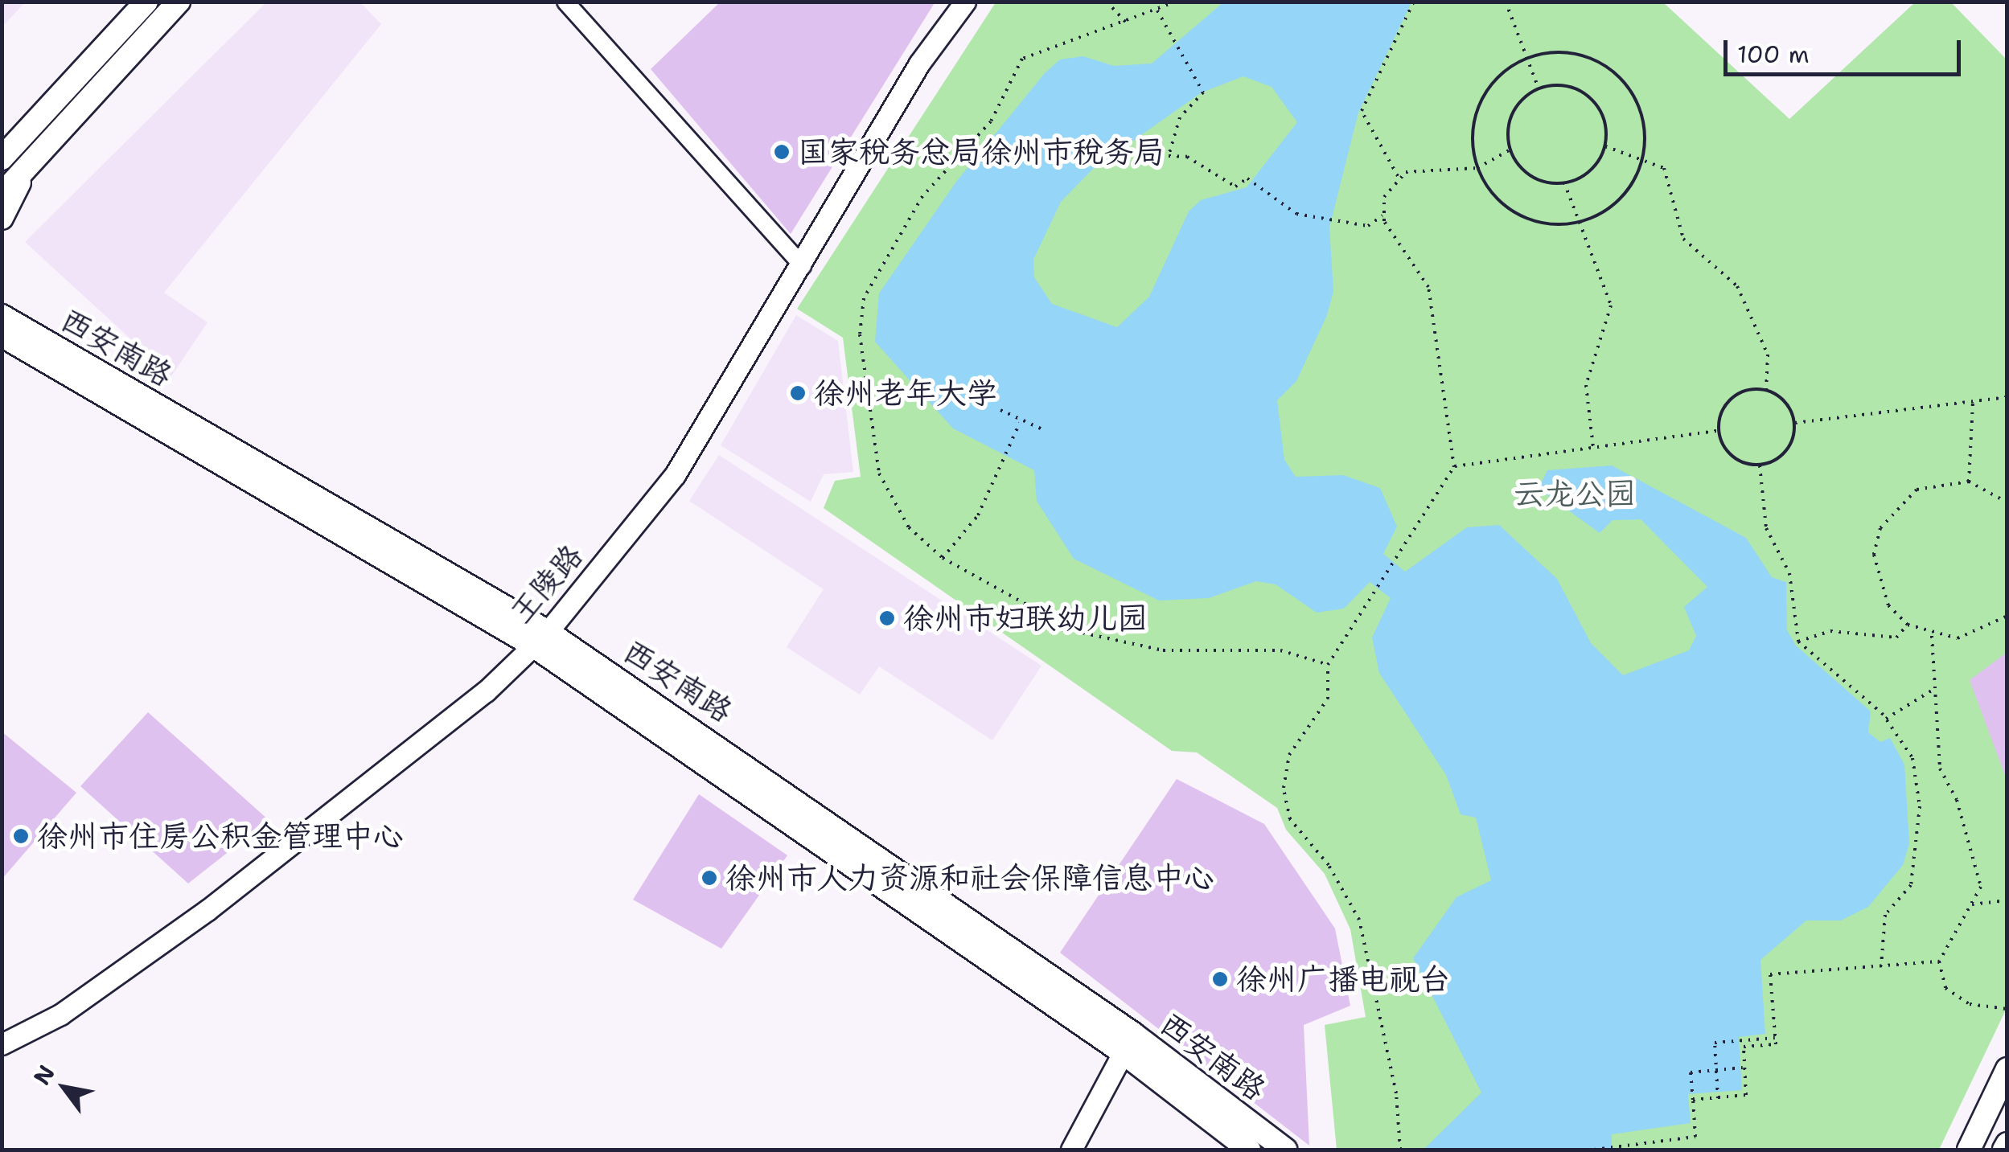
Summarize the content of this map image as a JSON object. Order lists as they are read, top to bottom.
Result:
{
  "streets": {
    "main road": ["西安南路"],
    "street": ["王陵路"]
  },
  "crossings": [
    ["西安南路", "王陵路"]
  ],
  "parks": ["云龙公园"],
  "places": [
    "国家税务总局徐州市税务局",
    "徐州老年大学",
    "徐州市妇联幼儿园",
    "徐州市住房公积金管理中心",
    "徐州市人力资源和社会保障信息中心",
    "徐州广播电视台"
  ],
  "scale_bar": "100 m",
  "north": "top left"
}
